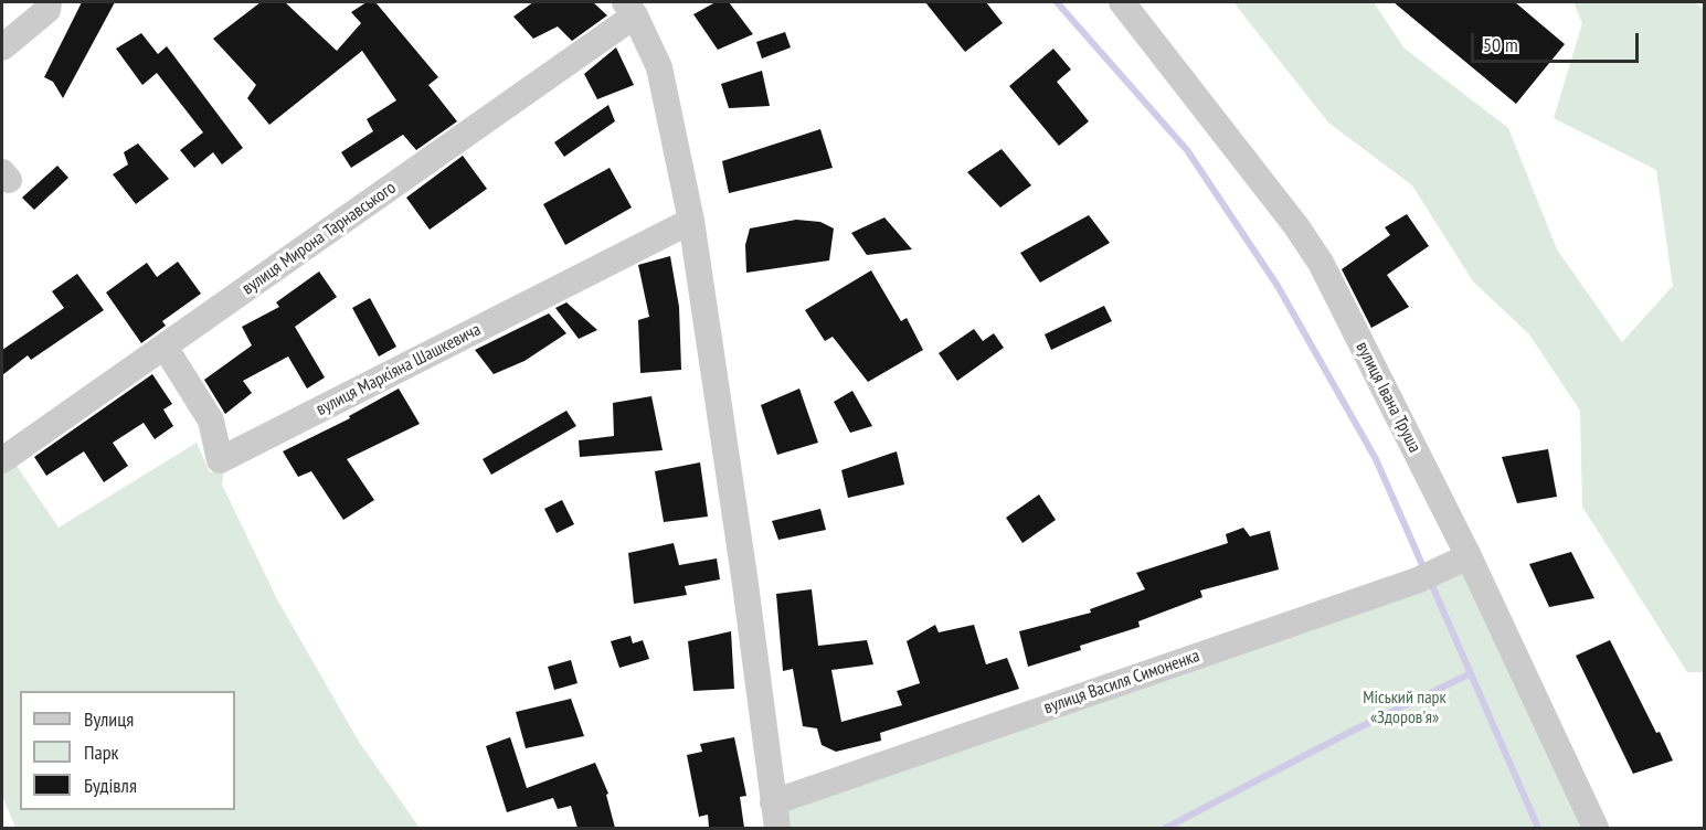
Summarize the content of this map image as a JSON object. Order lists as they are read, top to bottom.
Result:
{
  "streets": {
    "street": [
      "вулиця Мирона Тарнавського",
      "вулиця Маркіяна Шашкевича",
      "вулиця Івана Труша",
      "вулиця Василя Симоненка"
    ]
  },
  "crossings": [
    ["вулиця Мирона Тарнавського", "вулиця Маркіяна Шашкевича"],
    ["вулиця Івана Труша", "вулиця Василя Симоненка"]
  ],
  "parks": ["Міський парк «Здоров'я»"],
  "legend": ["Вулиця", "Парк", "Будівля"],
  "scale_bar": "50 m"
}
